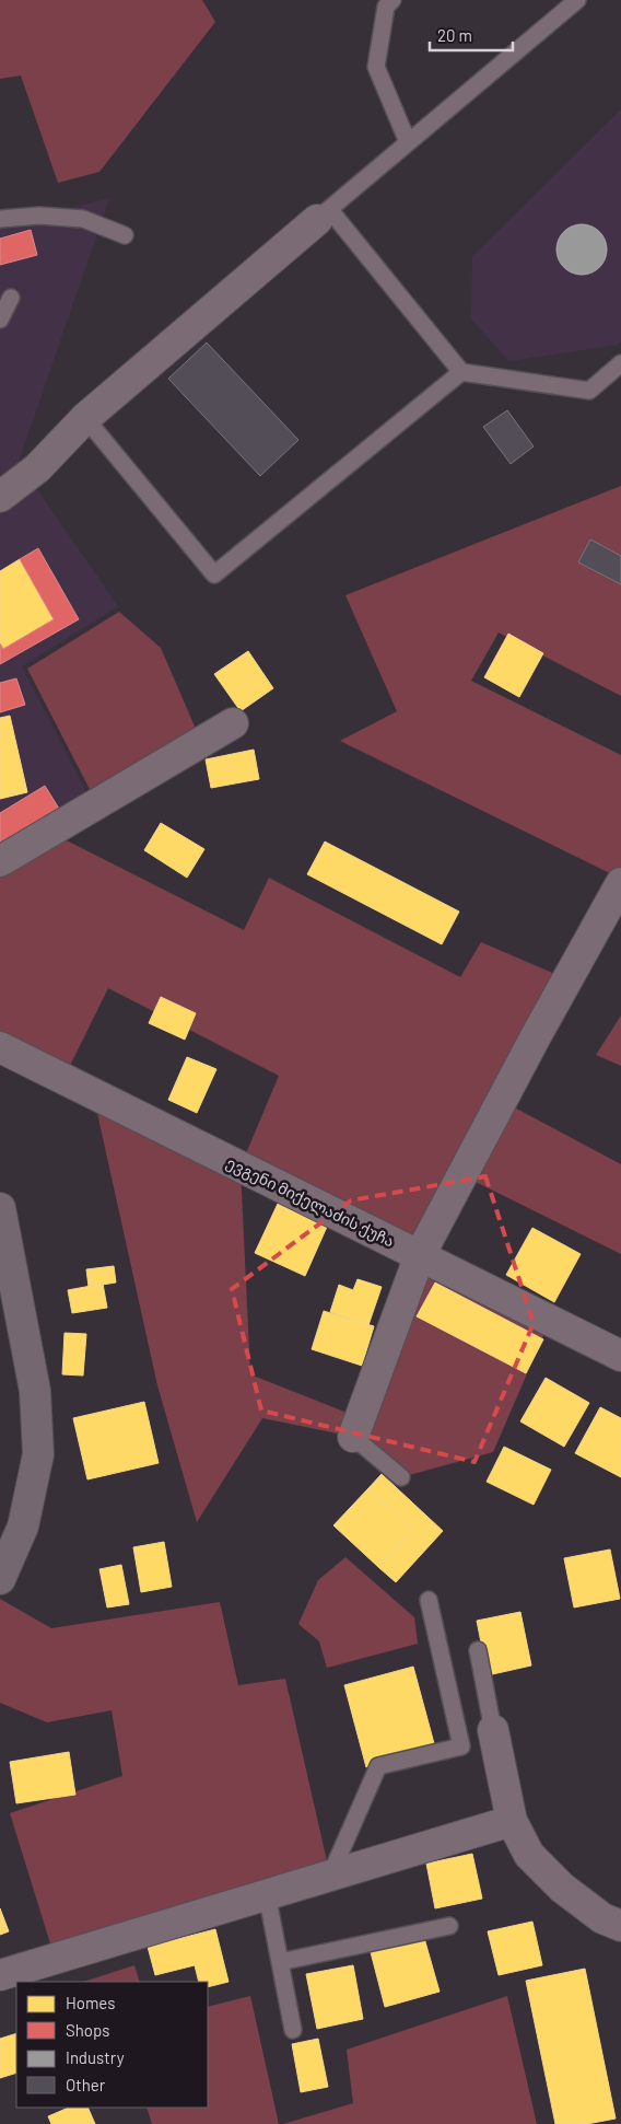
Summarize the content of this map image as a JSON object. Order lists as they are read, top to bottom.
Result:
{
  "streets": {
    "street": ["ევგენი მიქელაძის ქუჩა"]
  },
  "legend": [
    "Homes",
    "Shops",
    "Industry",
    "Other"
  ],
  "scale_bar": "20 m"
}
